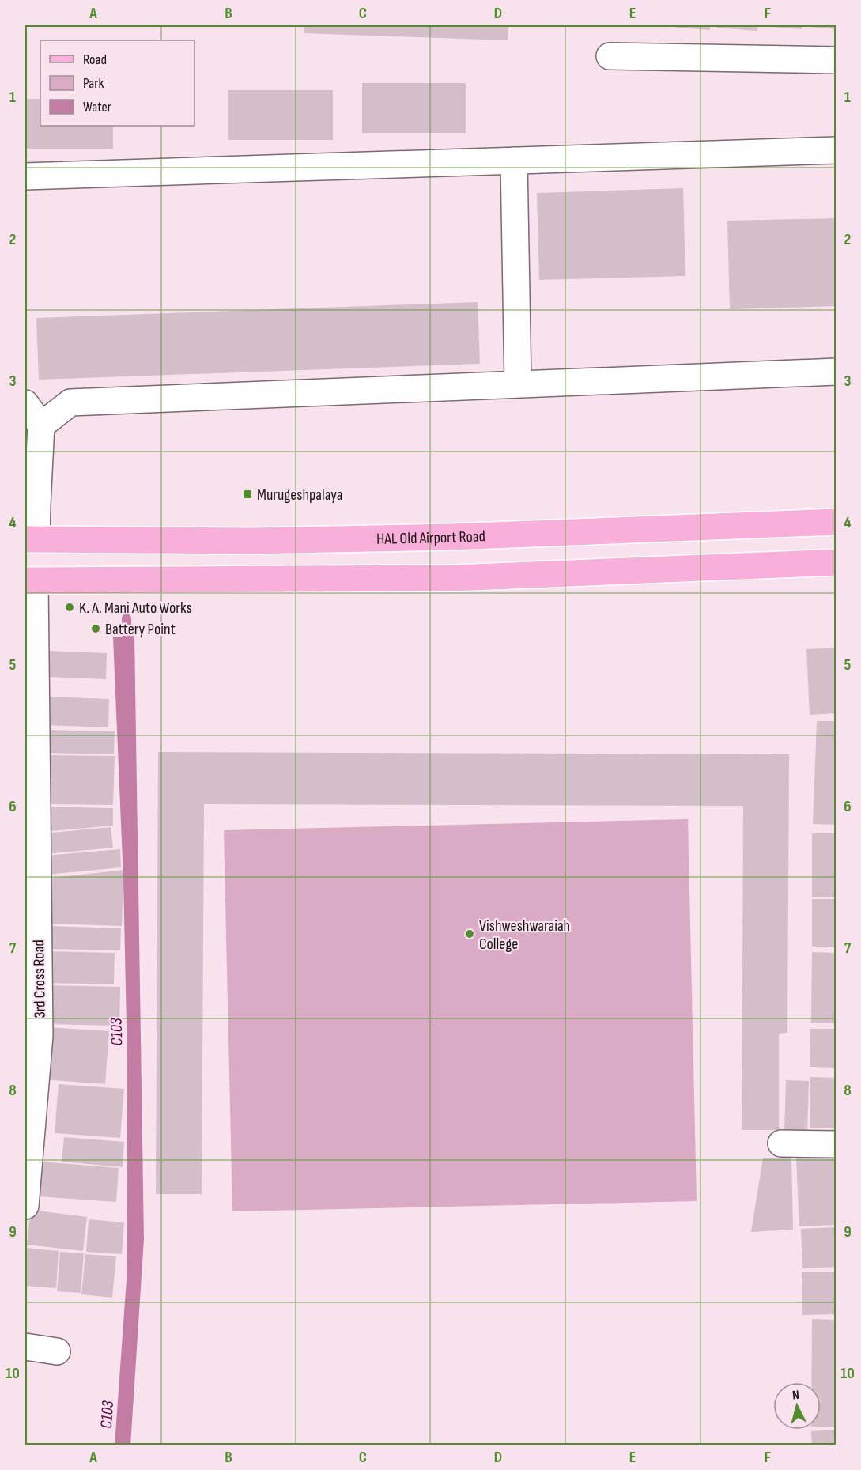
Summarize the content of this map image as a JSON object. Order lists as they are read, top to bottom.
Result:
{
  "streets": {
    "main road": ["HAL Old Airport Road"],
    "street": ["3rd Cross Road"]
  },
  "water": ["C103"],
  "places": {
    "transit": ["Murugeshpalaya"],
    "other": ["K. A. Mani Auto Works", "Battery Point", "Vishweshwaraiah College"]
  },
  "legend": ["Road", "Park", "Water"],
  "north": "top",
  "grid": {
    "columns": [
      "A",
      "B",
      "C",
      "D",
      "E",
      "F"
    ],
    "rows": [
      "1",
      "2",
      "3",
      "4",
      "5",
      "6",
      "7",
      "8",
      "9",
      "10"
    ]
  }
}
